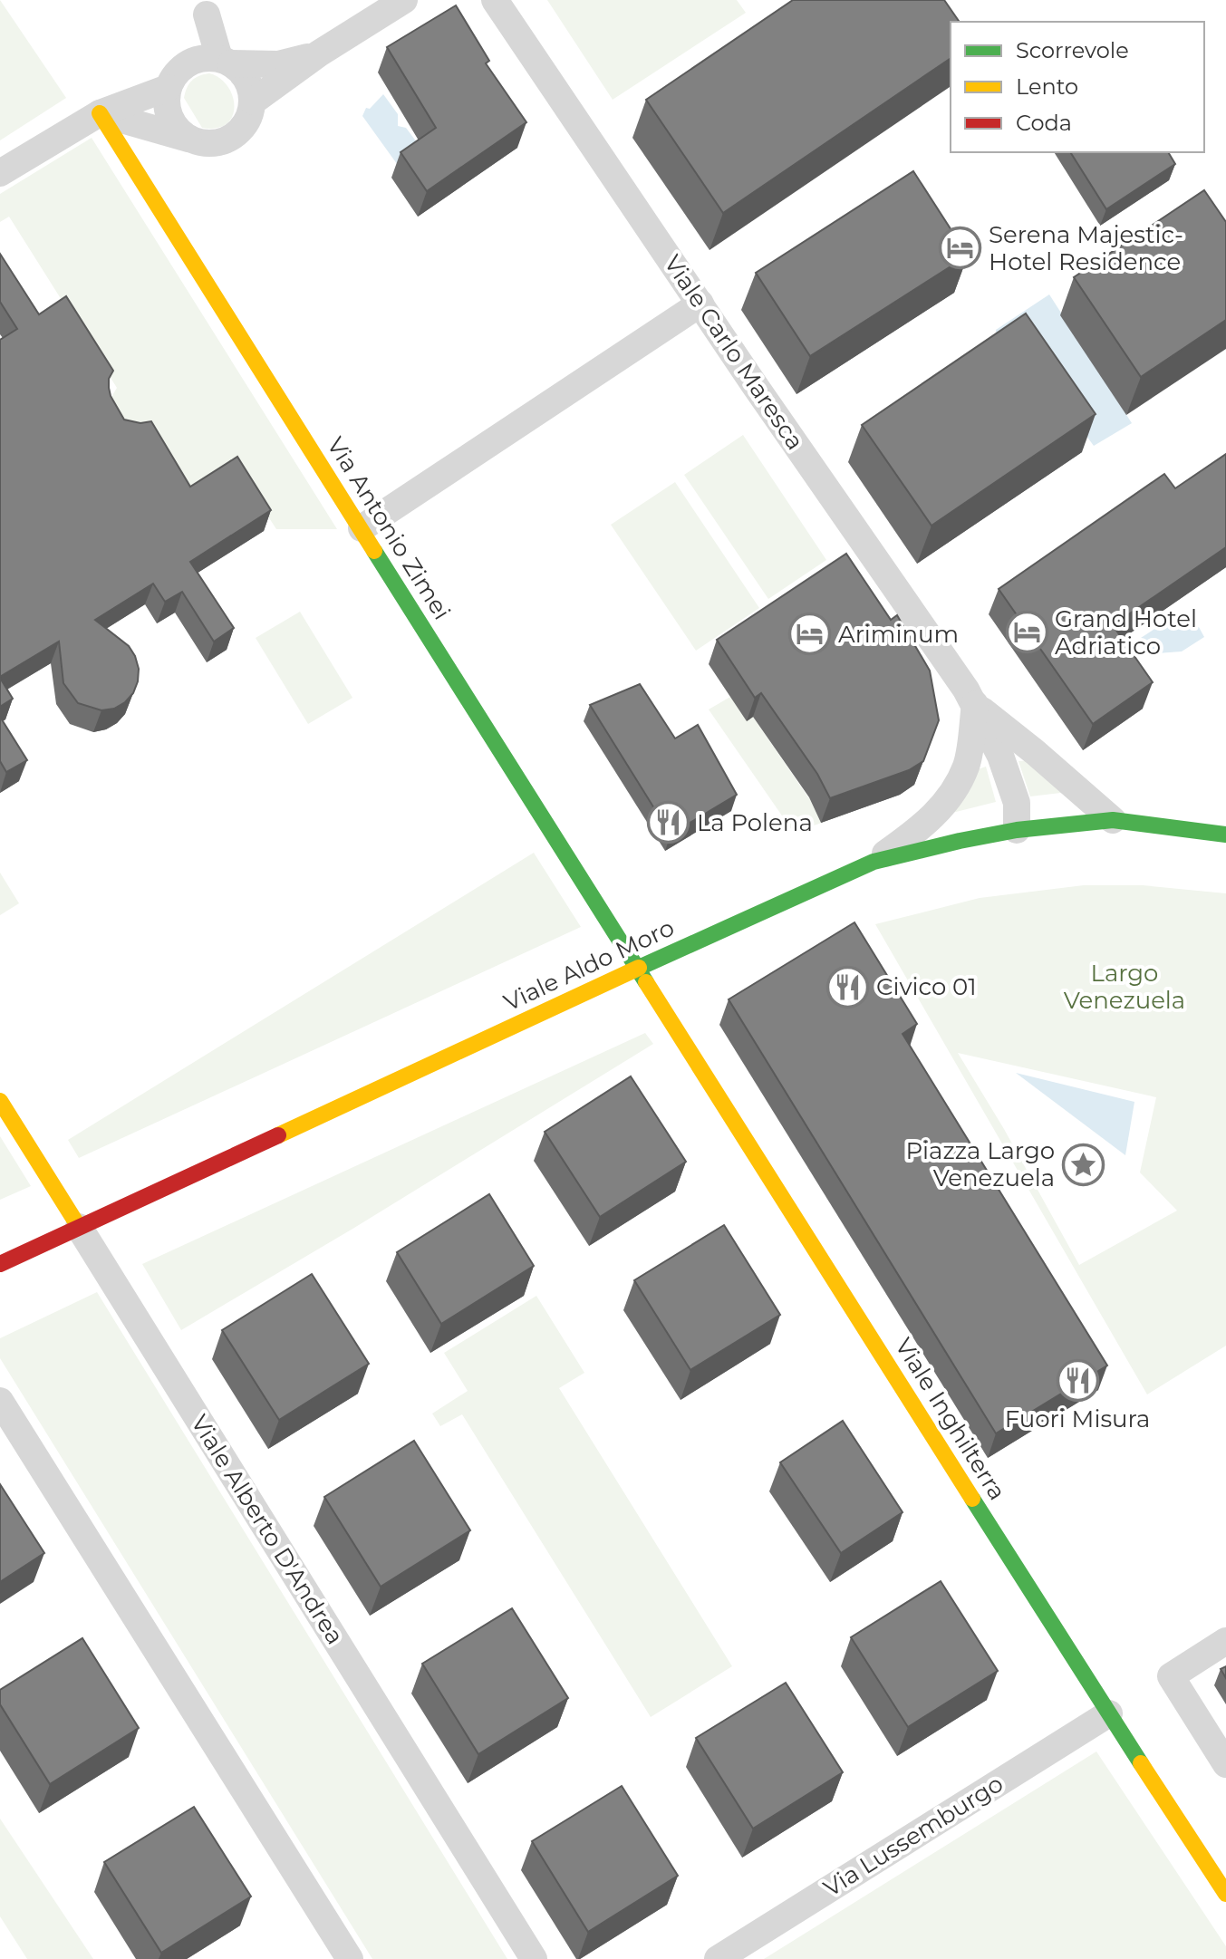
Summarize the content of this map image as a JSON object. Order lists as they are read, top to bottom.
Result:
{
  "streets": {
    "street": [
      "Viale Carlo Maresca",
      "Via Antonio Zimei",
      "Viale Aldo Moro",
      "Viale Inghilterra",
      "Viale Alberto D'Andrea",
      "Via Lussemburgo"
    ]
  },
  "crossings": [
    ["Viale Carlo Maresca", "Viale Aldo Moro"],
    ["Via Antonio Zimei", "Viale Aldo Moro"],
    ["Via Antonio Zimei", "Viale Inghilterra"],
    ["Viale Aldo Moro", "Viale Inghilterra"],
    ["Viale Aldo Moro", "Viale Alberto D'Andrea"],
    ["Viale Inghilterra", "Via Lussemburgo"]
  ],
  "parks": ["Largo Venezuela"],
  "places": {
    "hotel": ["Serena Majestic- Hotel Residence", "Grand Hotel Adriatico", "Ariminum"],
    "restaurant": ["La Polena", "Civico 01", "Fuori Misura"],
    "place": ["Piazza Largo Venezuela"]
  },
  "legend": ["Scorrevole", "Lento", "Coda"]
}
